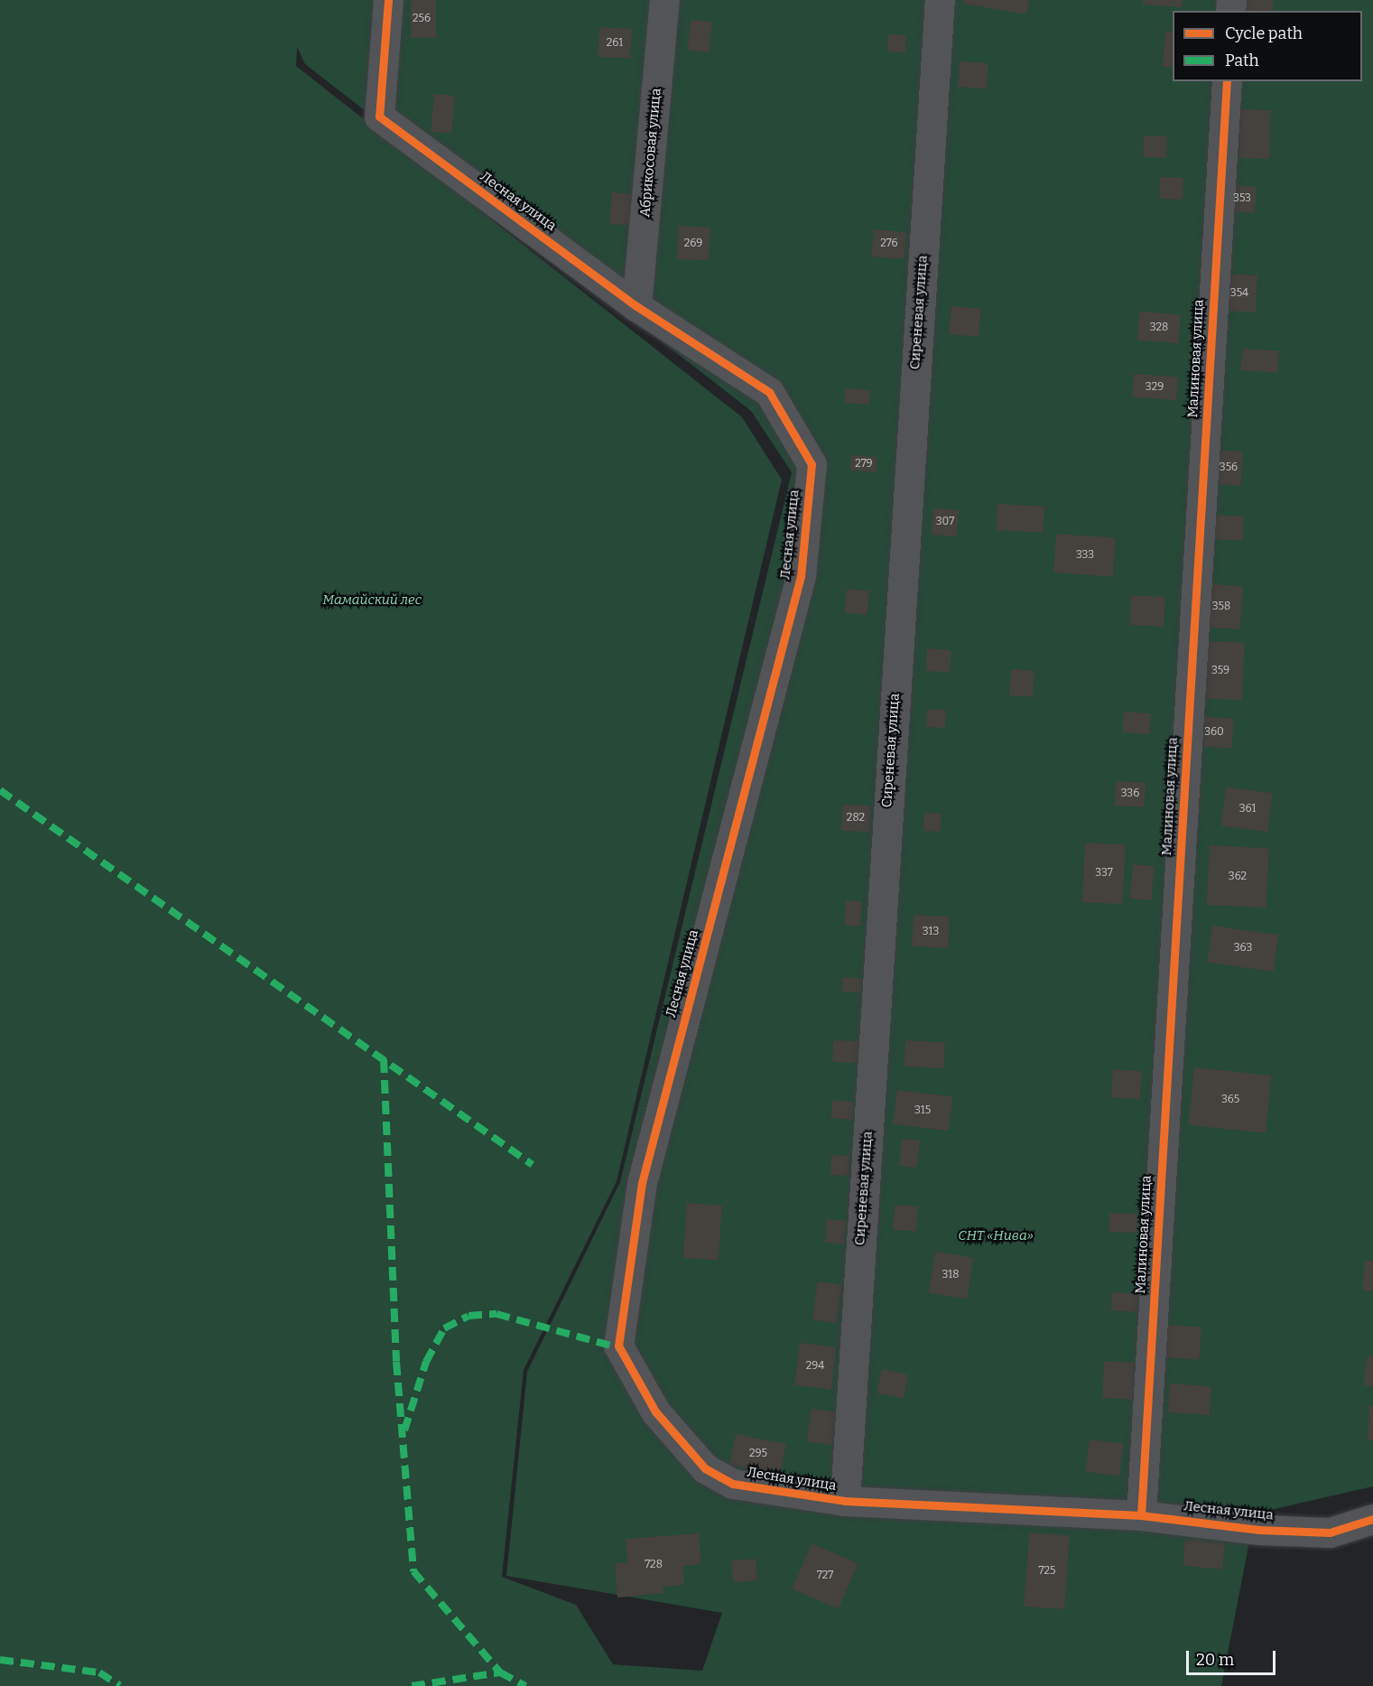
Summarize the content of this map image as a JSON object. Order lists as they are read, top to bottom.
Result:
{
  "streets": {
    "street": [
      "Абрикосовая улица",
      "Лесная улица",
      "Сиреневая улица",
      "Малиновая улица"
    ]
  },
  "crossings": [
    ["Абрикосовая улица", "Лесная улица"],
    ["Лесная улица", "Сиреневая улица"],
    ["Лесная улица", "Малиновая улица"]
  ],
  "parks": ["Мамайский лес", "СНТ «Нива»"],
  "house_numbers": [
    "256",
    "261",
    "353",
    "269",
    "276",
    "354",
    "328",
    "329",
    "279",
    "356",
    "307",
    "333",
    "358",
    "359",
    "360",
    "336",
    "361",
    "282",
    "337",
    "362",
    "313",
    "363",
    "365",
    "315",
    "318",
    "294",
    "295",
    "728",
    "725",
    "727"
  ],
  "legend": ["Cycle path", "Path"],
  "scale_bar": "20 m"
}
